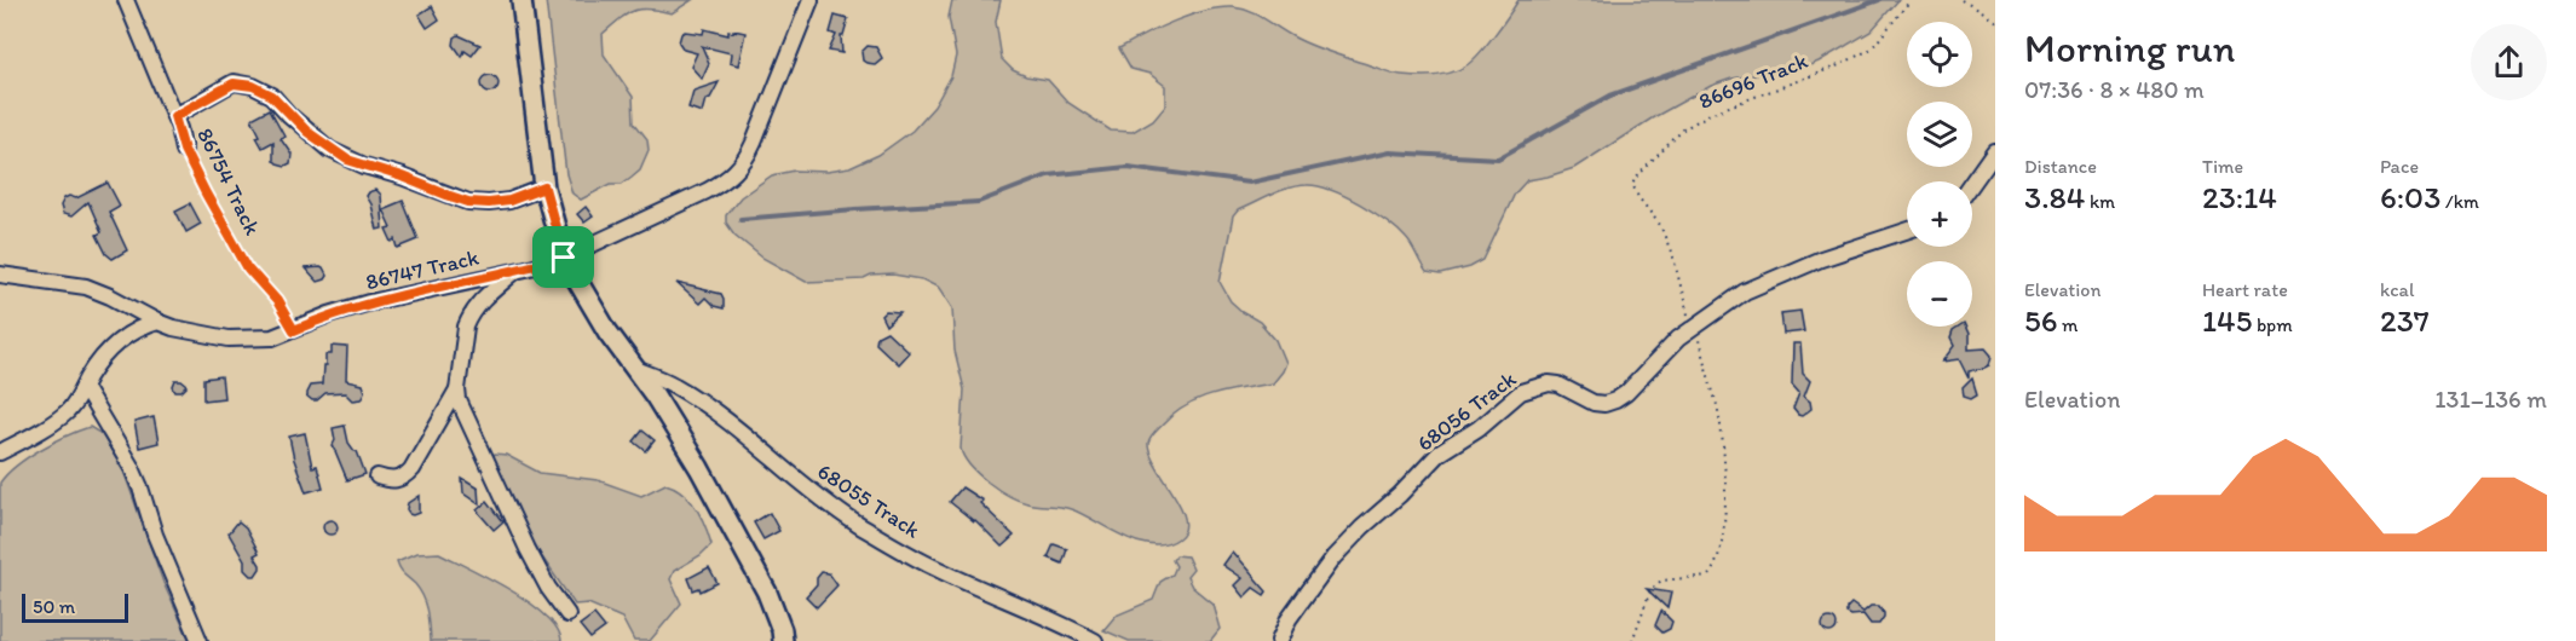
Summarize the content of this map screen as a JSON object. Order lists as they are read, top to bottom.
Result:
{
  "streets": {
    "street": [
      "86754 Track",
      "86747 Track",
      "68056 Track",
      "68055 Track"
    ],
    "path": ["86696 Track"]
  },
  "crossings": [
    ["86696 Track", "68056 Track"],
    ["86754 Track", "86747 Track"]
  ],
  "scale_bar": "50 m",
  "page": {
    "heading": ["Morning run", "07:36 · 8 × 480 m"],
    "map_buttons": ["+", "−"],
    "stats": [
      ["Distance", "3.84 km"],
      ["Time", "23:14"],
      ["Pace", "6:03 /km"],
      ["Elevation", "56 m"],
      ["Heart rate", "145 bpm"],
      ["kcal", "237"]
    ],
    "chart": ["Elevation", "131–136 m"],
    "scale": "50 m"
  }
}
